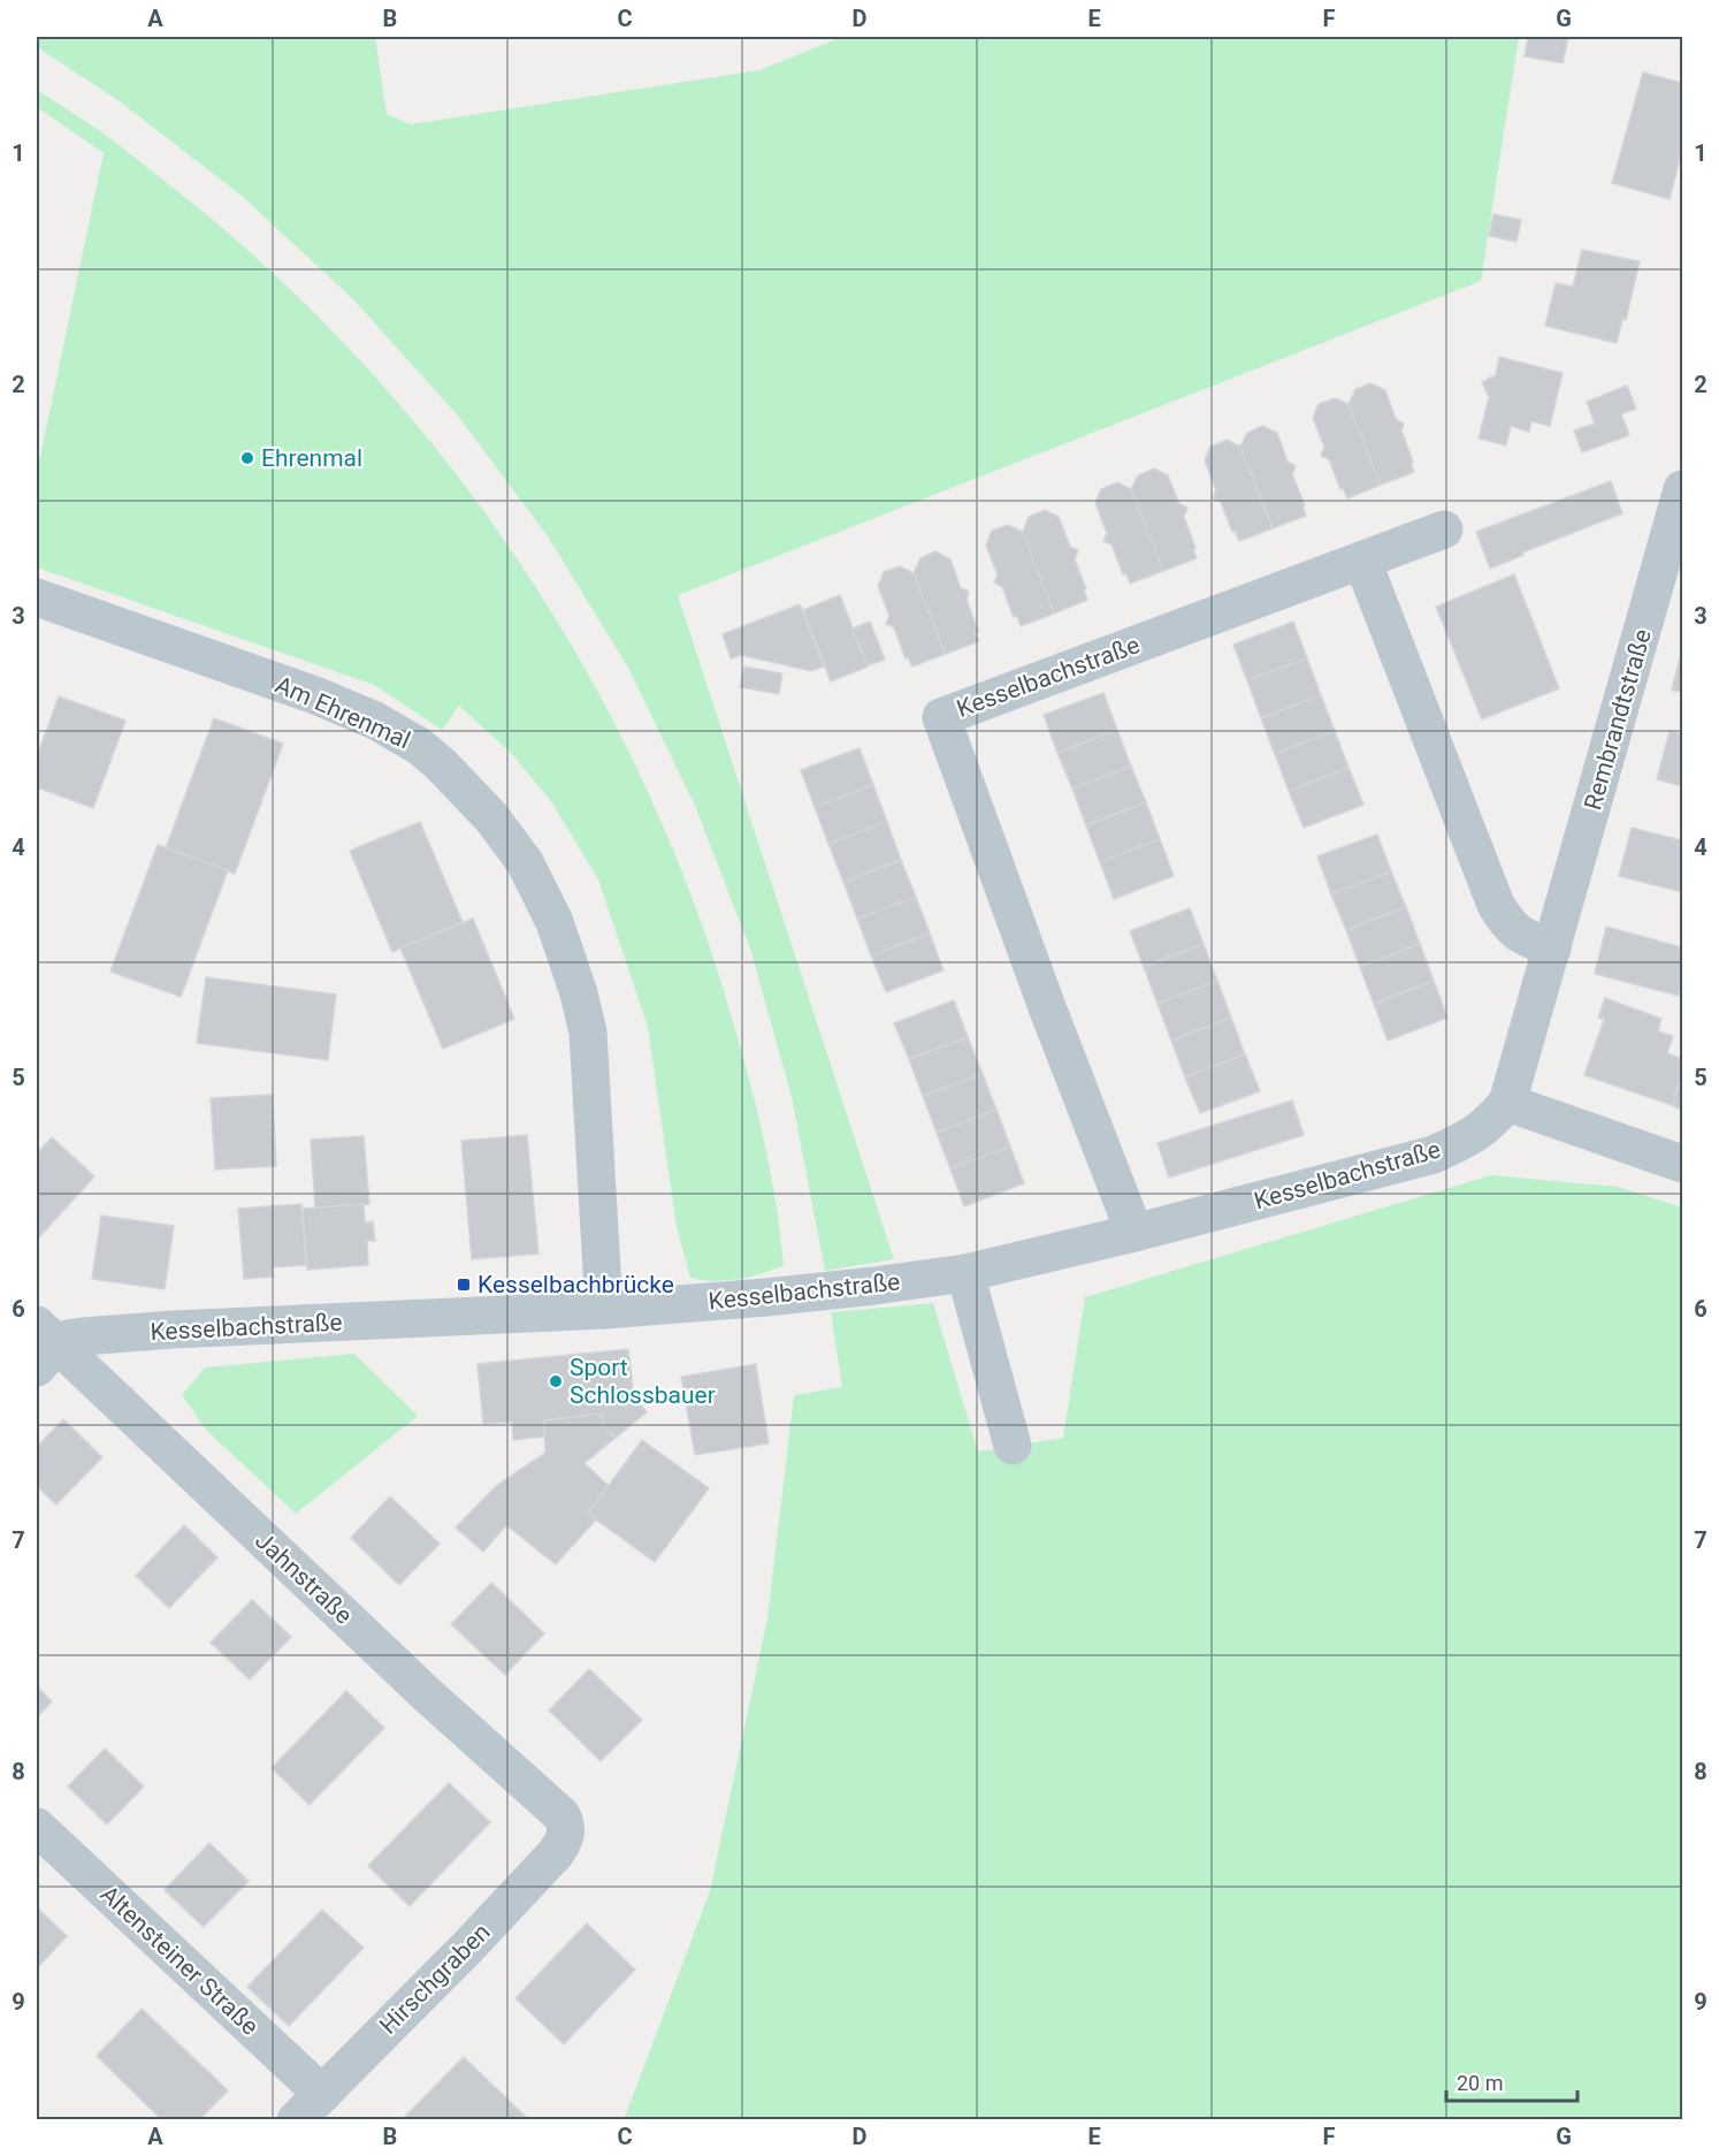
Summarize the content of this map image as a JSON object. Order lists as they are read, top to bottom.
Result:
{
  "streets": {
    "street": [
      "Kesselbachstraße",
      "Am Ehrenmal",
      "Rembrandtstraße",
      "Jahnstraße",
      "Altensteiner Straße",
      "Hirschgraben"
    ]
  },
  "crossings": [
    ["Kesselbachstraße", "Am Ehrenmal"],
    ["Kesselbachstraße", "Rembrandtstraße"],
    ["Kesselbachstraße", "Jahnstraße"],
    ["Jahnstraße", "Hirschgraben"],
    ["Altensteiner Straße", "Hirschgraben"]
  ],
  "places": {
    "other": ["Ehrenmal", "Sport Schlossbauer"],
    "transit": ["Kesselbachbrücke"]
  },
  "scale_bar": "20 m",
  "grid": {
    "columns": [
      "A",
      "B",
      "C",
      "D",
      "E",
      "F",
      "G"
    ],
    "rows": [
      "1",
      "2",
      "3",
      "4",
      "5",
      "6",
      "7",
      "8",
      "9"
    ]
  }
}
